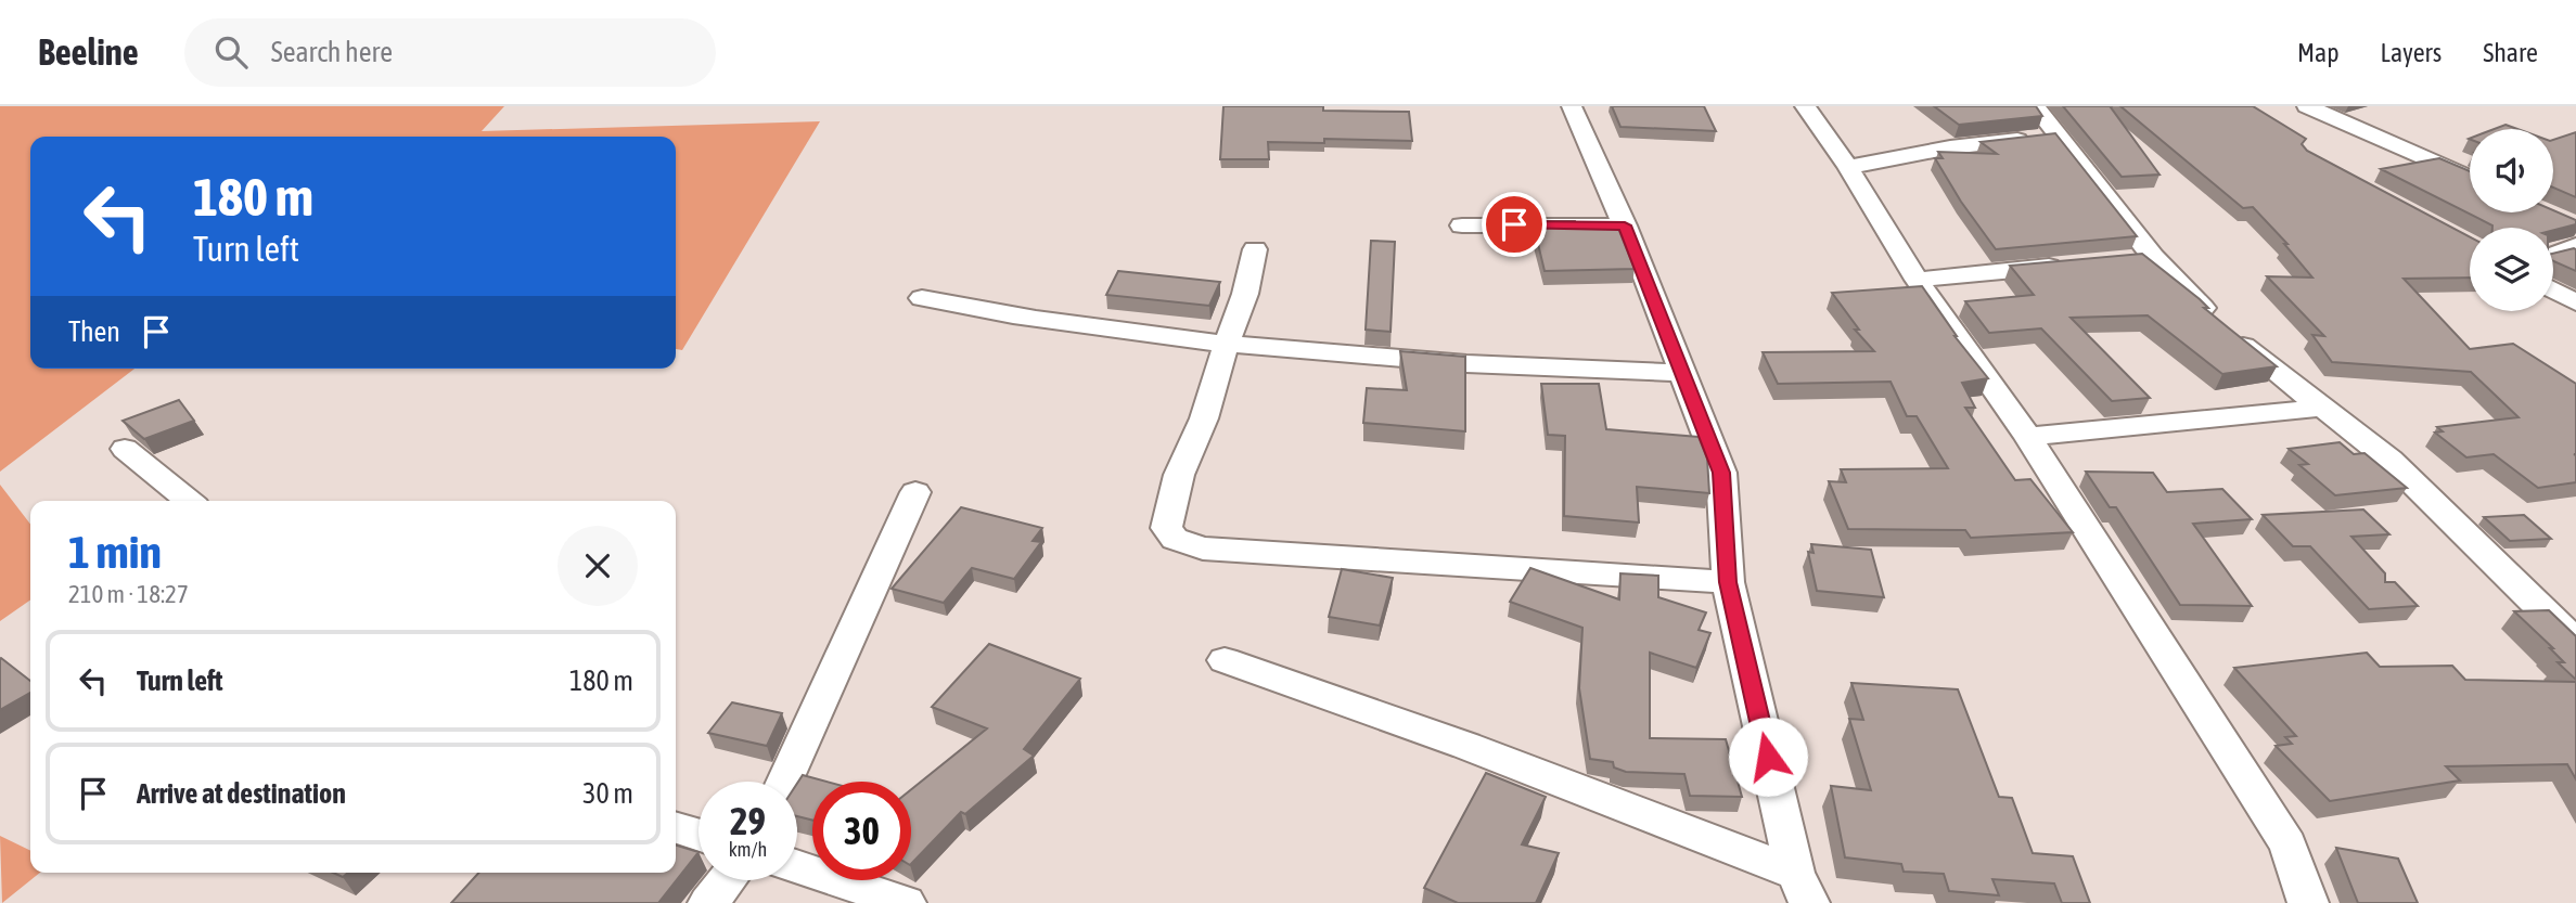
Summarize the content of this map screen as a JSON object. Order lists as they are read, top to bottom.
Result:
{
  "page": {
    "header": "Beeline",
    "search": "Search here",
    "nav": ["Map", "Layers", "Share"],
    "turn": ["180 m", "Turn left"],
    "then": "Then",
    "heading": ["1 min", "210 m · 18:27"],
    "list": [
      {
        "name": "Turn left",
        "value": "180 m"
      },
      {
        "name": "Arrive at destination",
        "value": "30 m"
      }
    ],
    "speed": "29 km/h",
    "limit": "30"
  }
}
